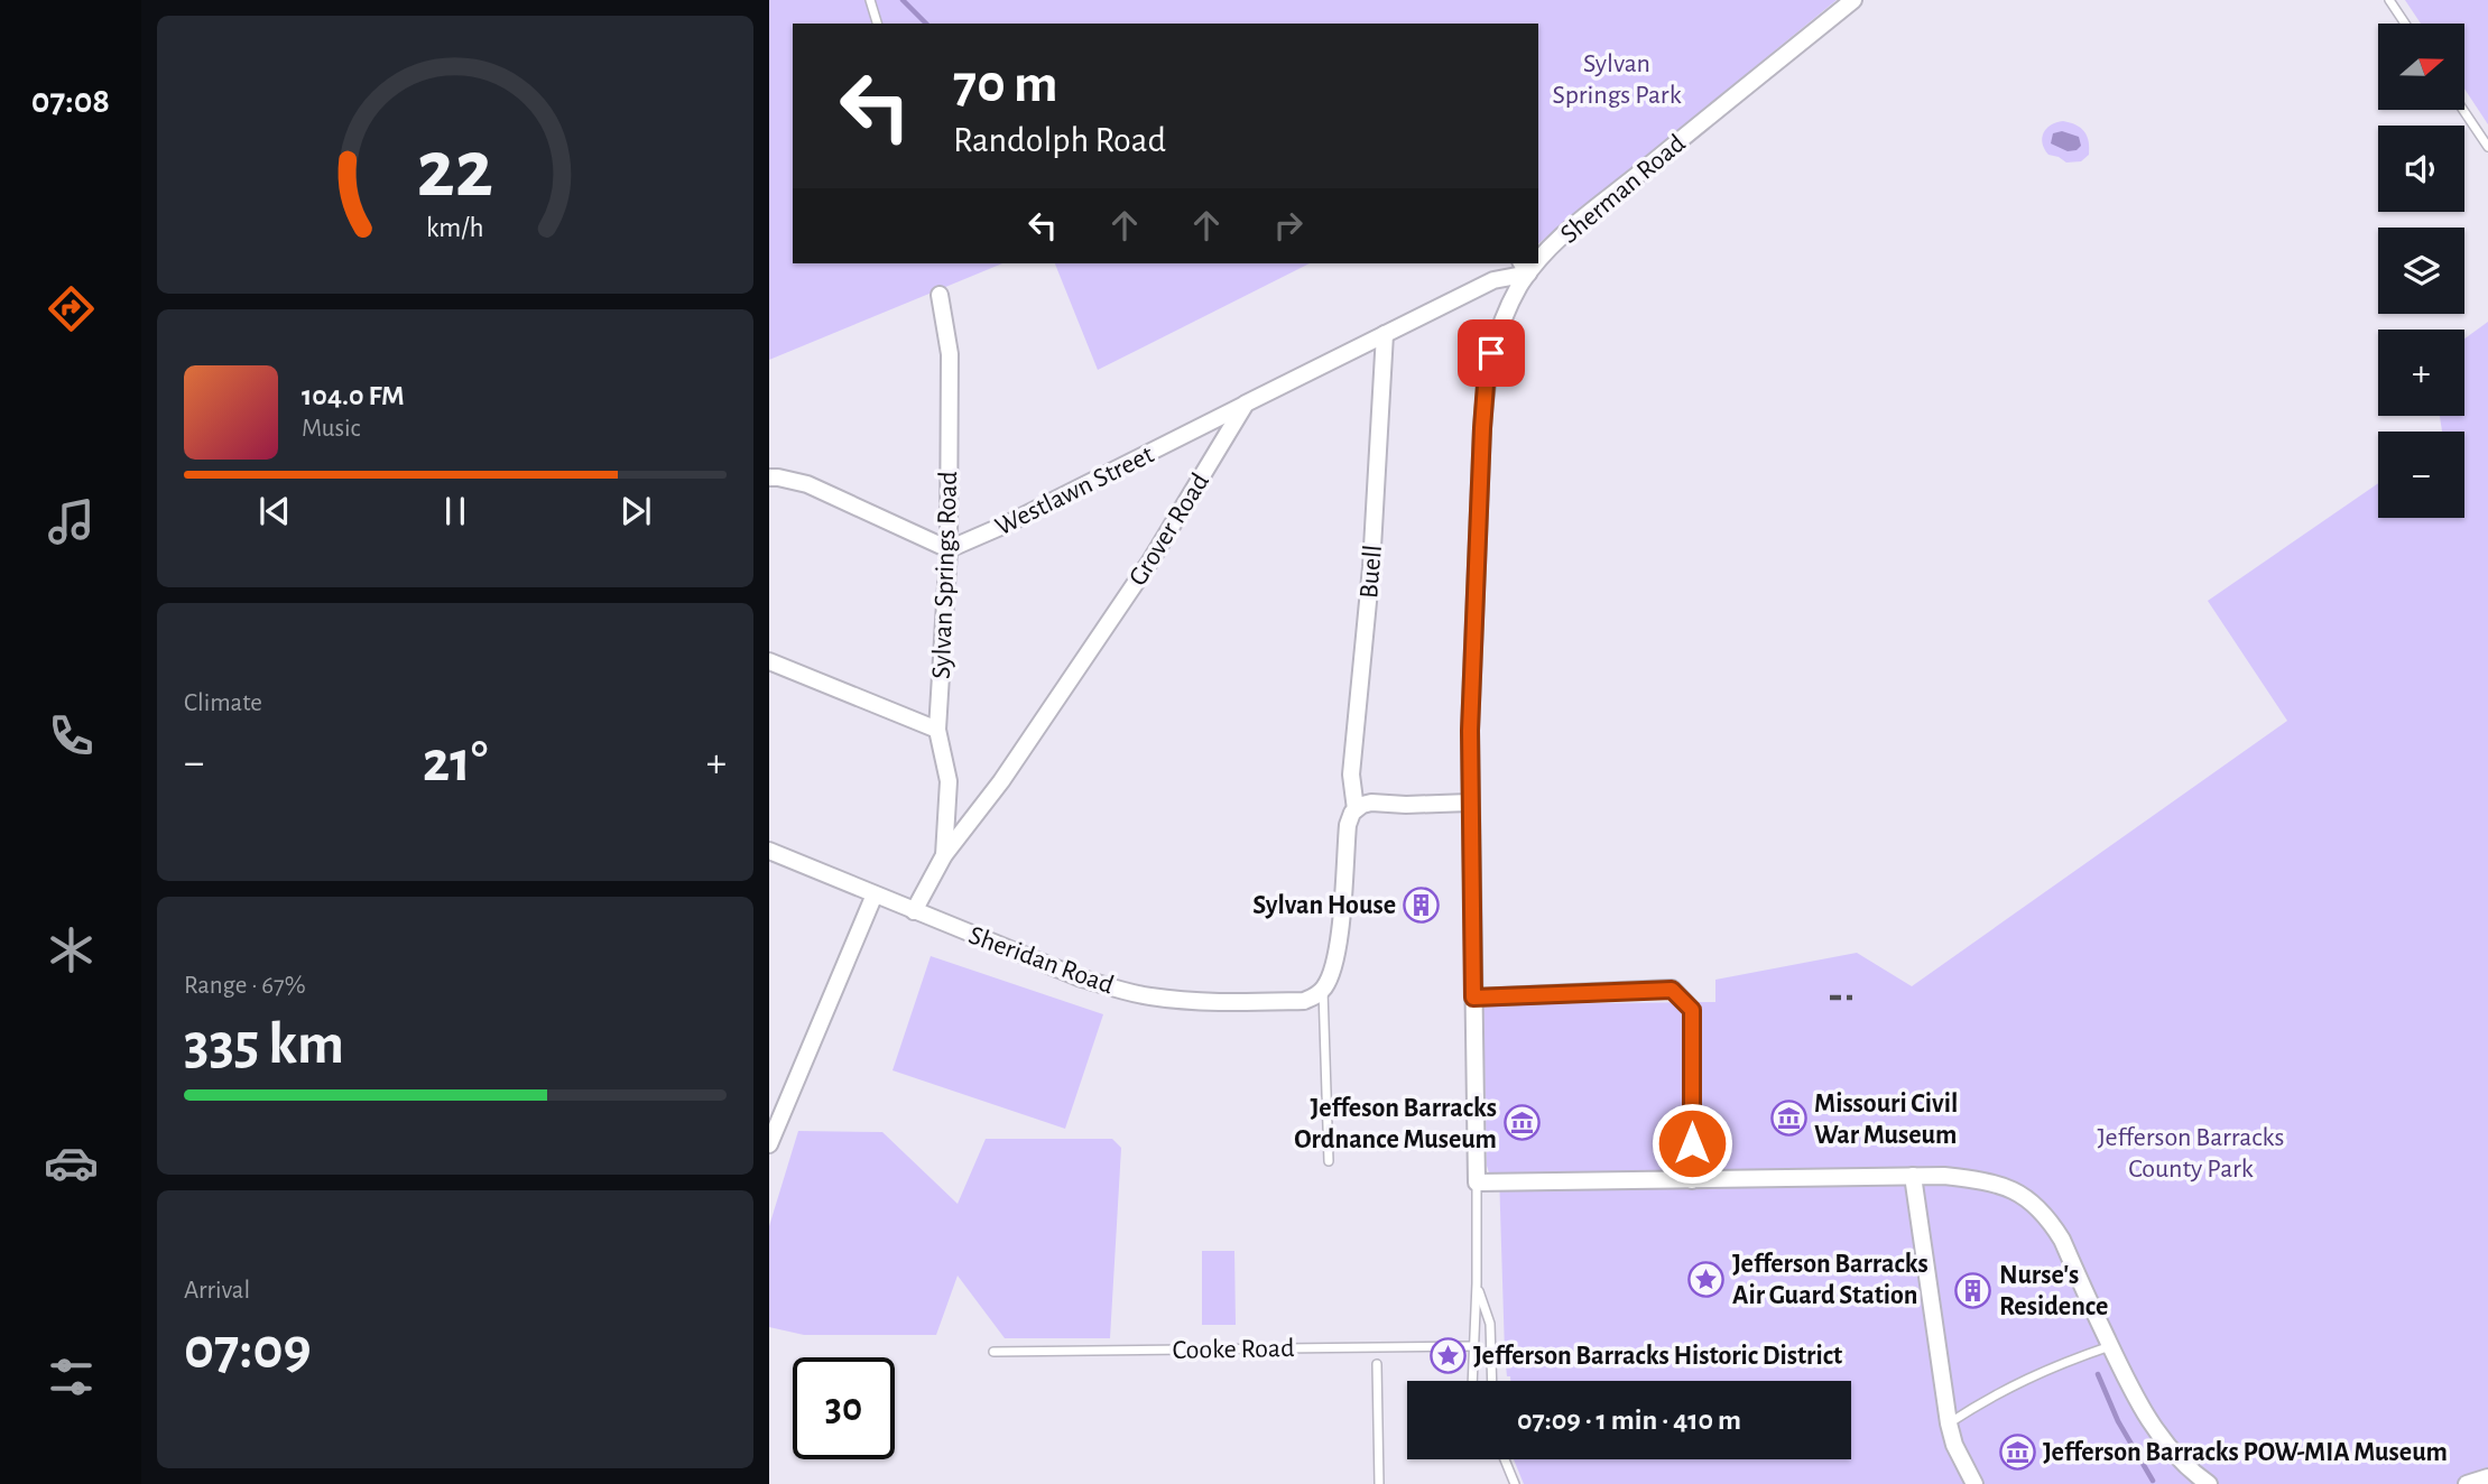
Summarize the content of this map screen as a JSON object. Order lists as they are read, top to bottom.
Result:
{
  "streets": {
    "street": [
      "Sherman Road",
      "Westlawn Street",
      "Grover Road",
      "Buell",
      "Sylvan Springs Road",
      "Sheridan Road"
    ],
    "lane": ["Cooke Road"]
  },
  "crossings": [
    ["Westlawn Street", "Grover Road"],
    ["Westlawn Street", "Sylvan Springs Road"],
    ["Grover Road", "Sylvan Springs Road"],
    ["Grover Road", "Sheridan Road"]
  ],
  "parks": ["Sylvan Springs Park", "Jefferson Barracks County Park"],
  "places": {
    "building": ["Sylvan House", "Nurse's Residence"],
    "museum": ["Missouri Civil War Museum", "Jeffeson Barracks Ordnance Museum", "Jefferson Barracks POW-MIA Museum"],
    "place": ["Jefferson Barracks Air Guard Station", "Jefferson Barracks Historic District"]
  },
  "north": "right",
  "page": {
    "tabs": "07:08",
    "map_buttons": ["+", "−"],
    "turn": ["70 m", "Randolph Road"],
    "song": ["104.0 FM", "Music"],
    "tile": [
      "Climate",
      ["Range · 67%", "335 km"],
      ["Arrival", "07:09"]
    ],
    "heat": ["−", "21°", "+"],
    "limit": "30",
    "trip": "07:09 · 1 min · 410 m",
    "gauge": ["22", "km/h"]
  }
}
